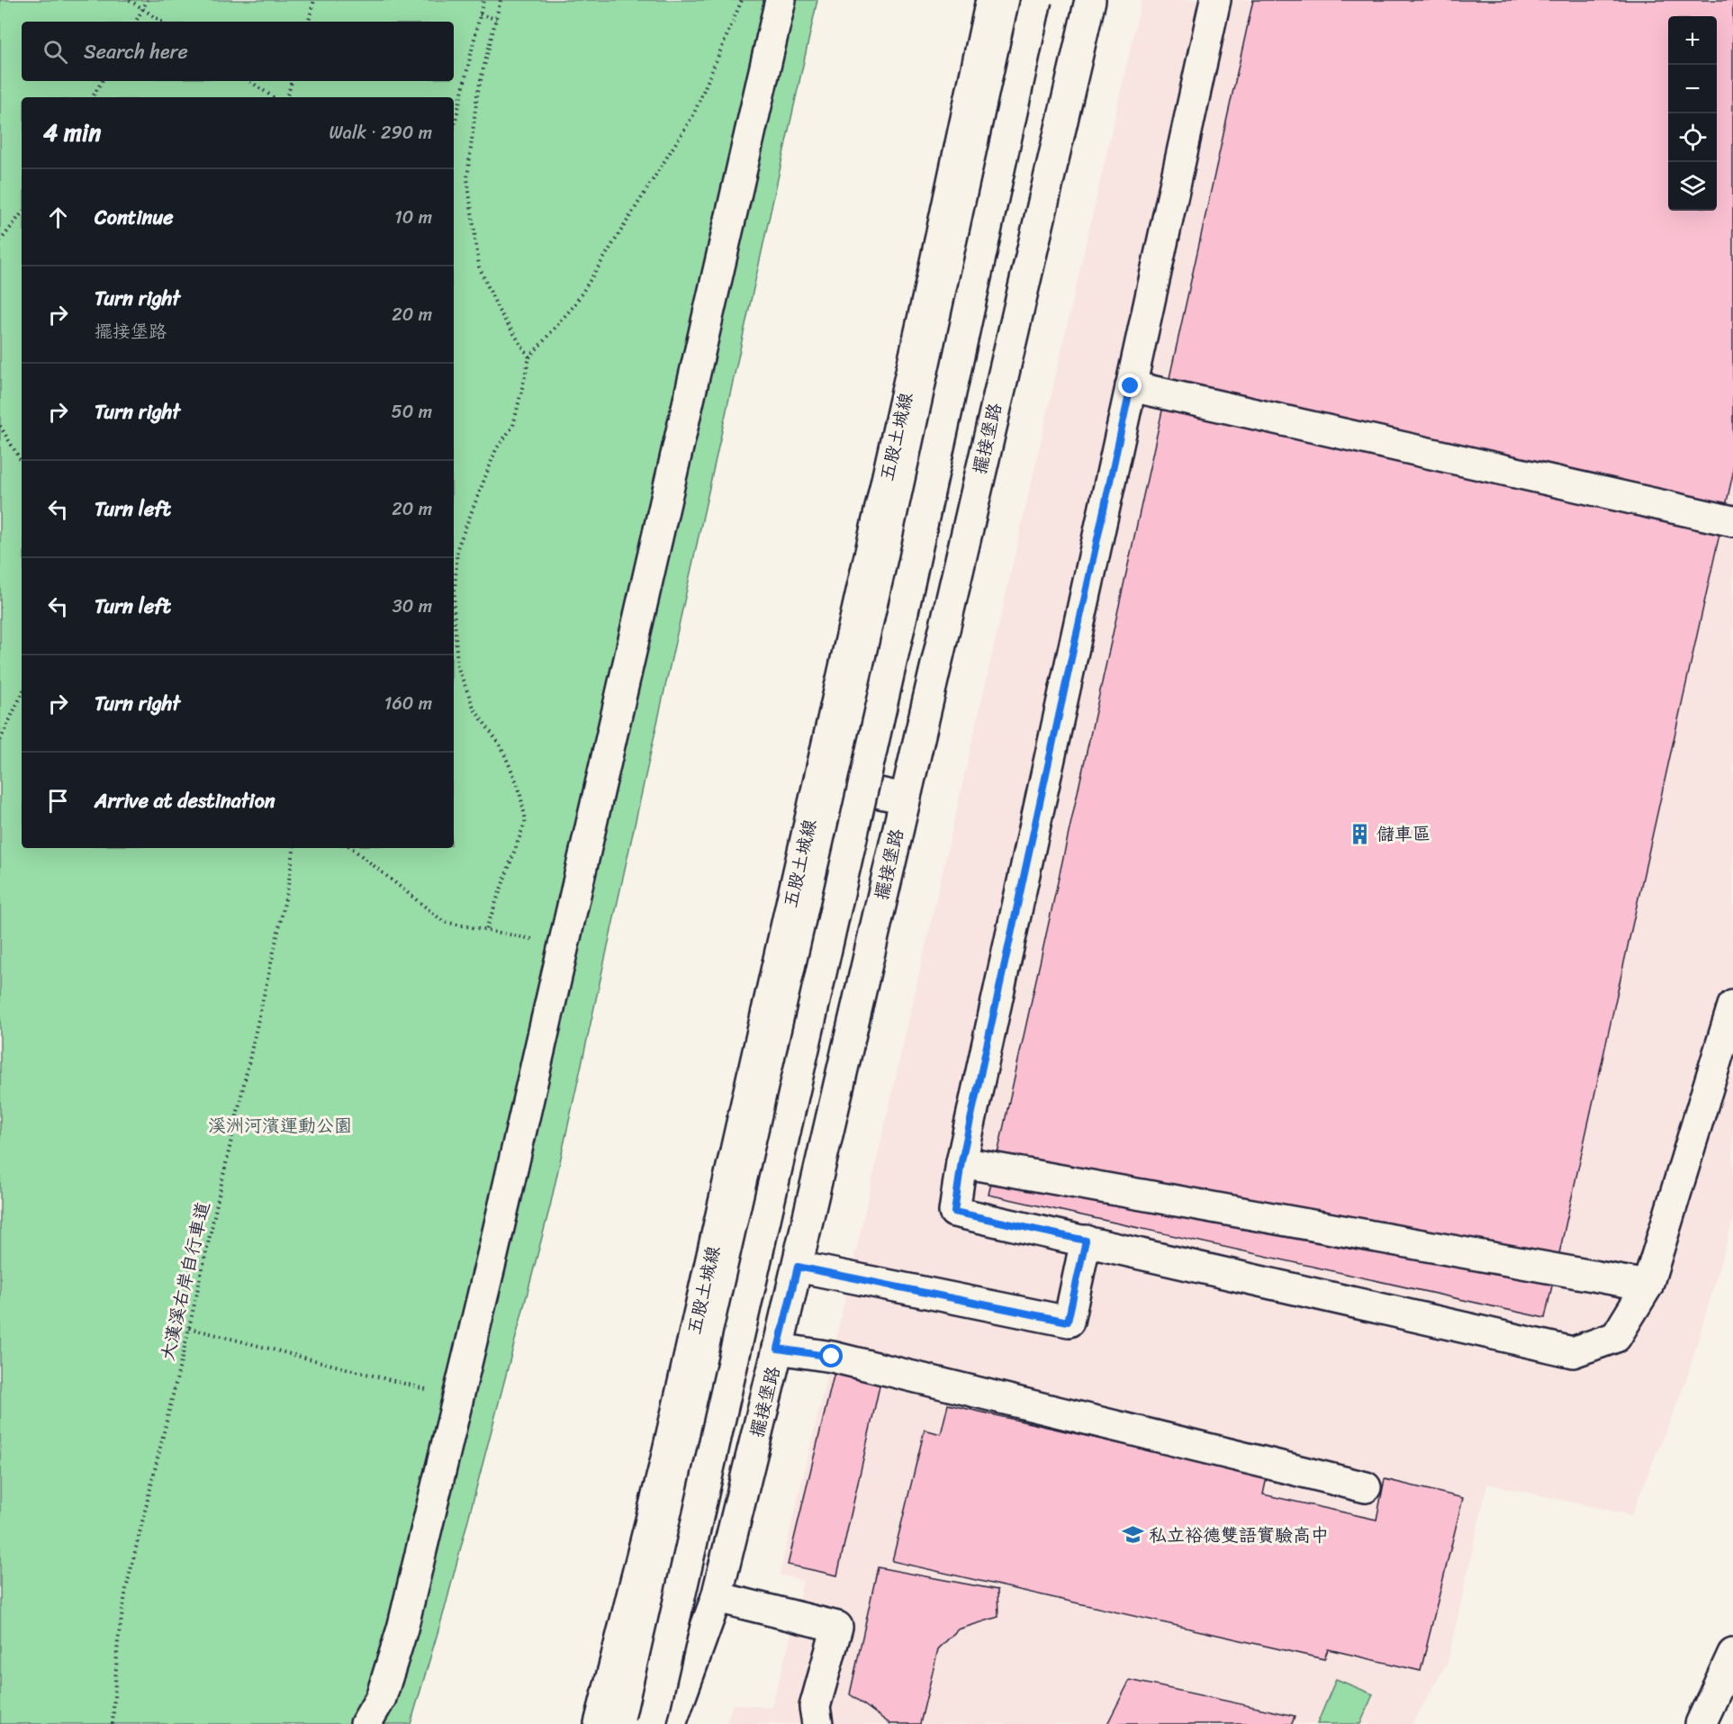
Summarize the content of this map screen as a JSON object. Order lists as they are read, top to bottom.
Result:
{
  "streets": {
    "main road": ["五股土城線", "擺接堡路"],
    "path": ["大漢溪右岸自行車道"]
  },
  "parks": ["溪洲河濱運動公園"],
  "places": {
    "building": ["儲車區"],
    "school or university": ["私立裕德雙語實驗高中"]
  },
  "page": {
    "map_buttons": ["+", "−"],
    "search": "Search here",
    "heading": ["4 min", "Walk · 290 m"],
    "list": [
      ["Continue", "10 m"],
      ["Turn right", "擺接堡路", "20 m"],
      ["Turn right", "50 m"],
      ["Turn left", "20 m"],
      ["Turn left", "30 m"],
      ["Turn right", "160 m"],
      "Arrive at destination"
    ]
  }
}
